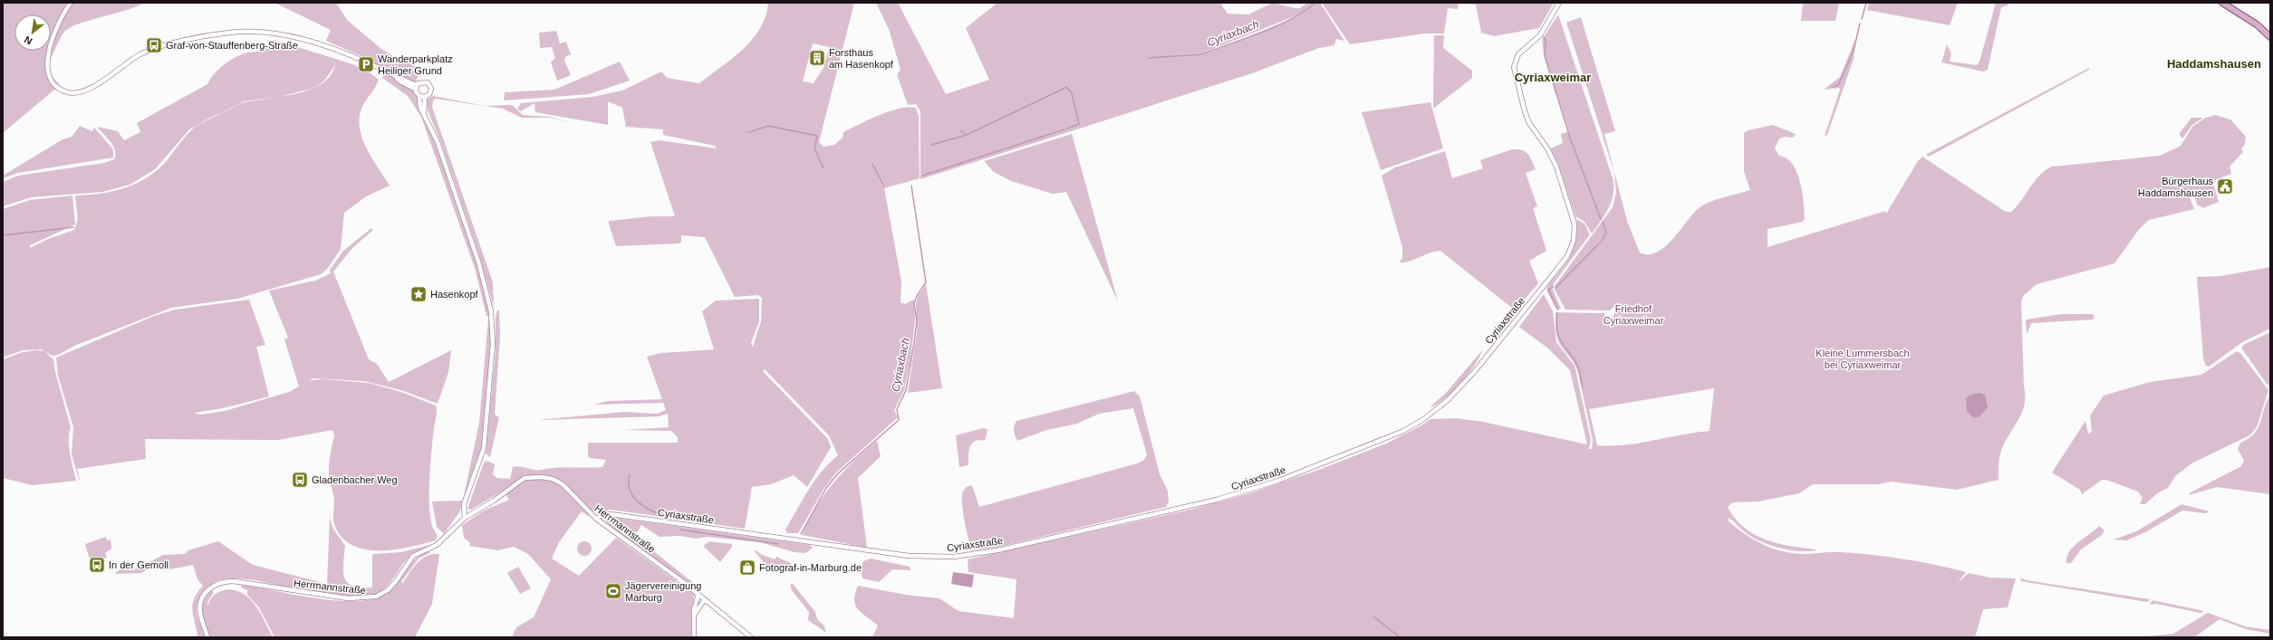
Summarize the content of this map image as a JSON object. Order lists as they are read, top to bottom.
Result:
{
  "streets": {
    "street": ["Cyriaxstraße", "Herrmannstraße"]
  },
  "crossings": [
    ["Cyriaxstraße", "Herrmannstraße"]
  ],
  "districts": ["Haddamshausen", "Cyriaxweimar"],
  "water": ["Cyriaxbach"],
  "parks": ["Friedhof Cyriaxweimar", "Kleine Lummersbach bei Cyriaxweimar"],
  "places": {
    "bus stop": ["Graf-von-Stauffenberg-Straße", "Gladenbacher Weg", "In der Gemoll"],
    "building": ["Forsthaus am Hasenkopf"],
    "parking": ["Wanderparkplatz Heiliger Grund"],
    "public building": ["Bürgerhaus Haddamshausen"],
    "place": ["Hasenkopf"],
    "shop": ["Fotograf-in-Marburg.de"],
    "sports": ["Jägervereinigung Marburg"]
  },
  "north": "bottom left"
}
